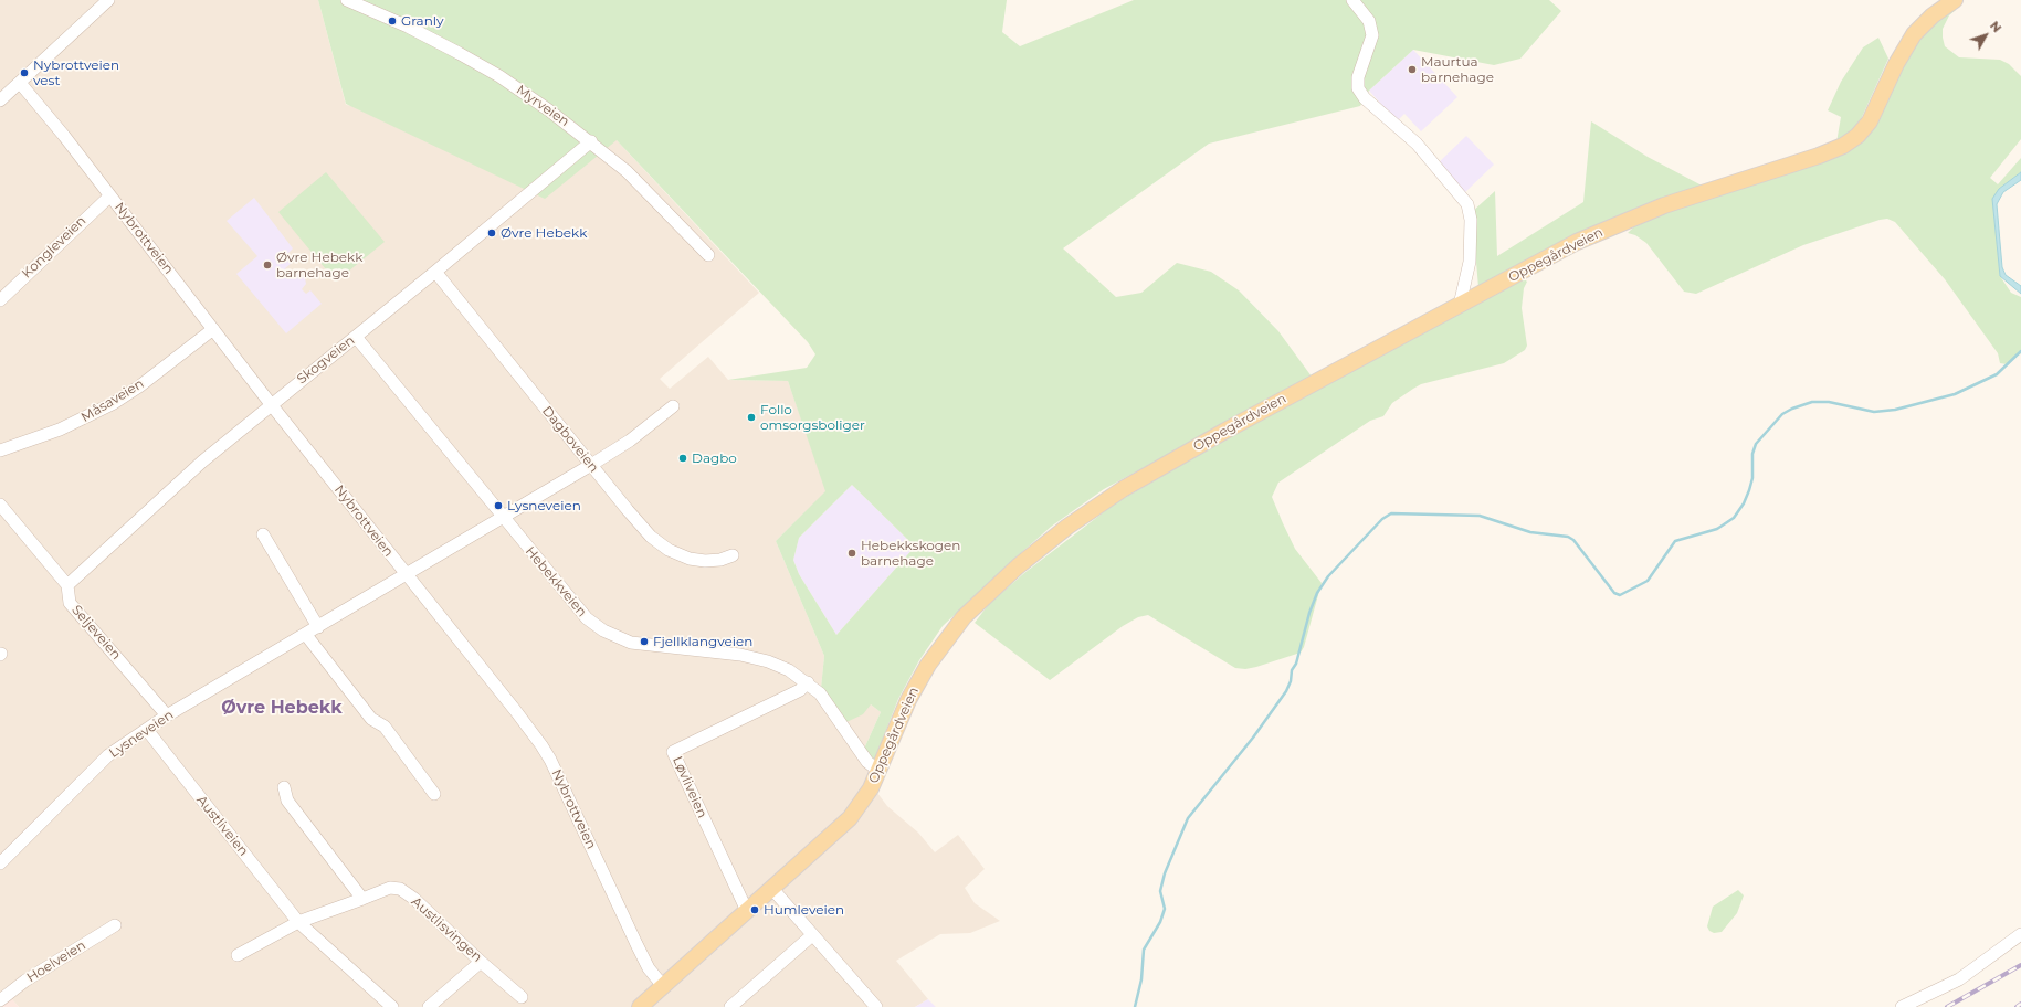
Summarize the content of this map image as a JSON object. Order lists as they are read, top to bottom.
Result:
{
  "streets": {
    "main road": ["Oppegårdveien"],
    "street": [
      "Myrveien",
      "Nybrottveien",
      "Kongleveien",
      "Skogveien",
      "Måsaveien",
      "Dagboveien",
      "Hebekkveien",
      "Seljeveien",
      "Lysneveien",
      "Løvliveien",
      "Austliveien",
      "Austlisvingen",
      "Hoelveien"
    ]
  },
  "crossings": [
    ["Myrveien", "Skogveien"],
    ["Nybrottveien", "Kongleveien"],
    ["Nybrottveien", "Oppegårdveien"],
    ["Nybrottveien", "Skogveien"],
    ["Nybrottveien", "Måsaveien"],
    ["Nybrottveien", "Lysneveien"],
    ["Oppegårdveien", "Hebekkveien"],
    ["Oppegårdveien", "Løvliveien"],
    ["Skogveien", "Dagboveien"],
    ["Skogveien", "Hebekkveien"],
    ["Skogveien", "Seljeveien"],
    ["Dagboveien", "Lysneveien"],
    ["Hebekkveien", "Lysneveien"],
    ["Hebekkveien", "Løvliveien"],
    ["Seljeveien", "Lysneveien"],
    ["Lysneveien", "Austliveien"],
    ["Austliveien", "Austlisvingen"]
  ],
  "districts": ["Øvre Hebekk"],
  "places": [
    "Granly",
    "Maurtua barnehage",
    "Nybrottveien vest",
    "Øvre Hebekk",
    "Øvre Hebekk barnehage",
    "Follo omsorgsboliger",
    "Dagbo",
    "Lysneveien",
    "Hebekkskogen barnehage",
    "Fjellklangveien",
    "Humleveien"
  ],
  "north": "top right"
}
